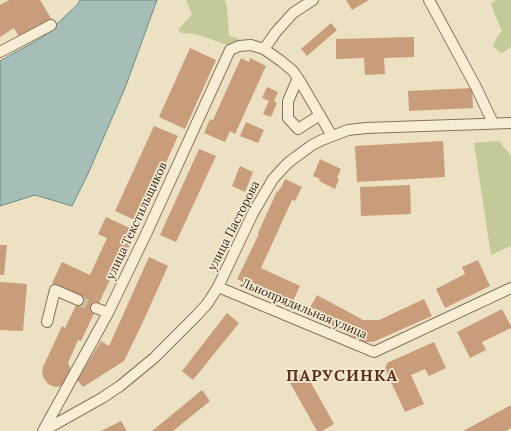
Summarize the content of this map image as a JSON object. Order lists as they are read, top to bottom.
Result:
{
  "streets": {
    "street": ["улица Текстильщиков", "улица Пасторова", "Льнопрядильная улица"]
  },
  "crossings": [
    ["улица Текстильщиков", "улица Пасторова"],
    ["улица Пасторова", "Льнопрядильная улица"]
  ],
  "districts": ["ПАРУСИНКА"]
}
